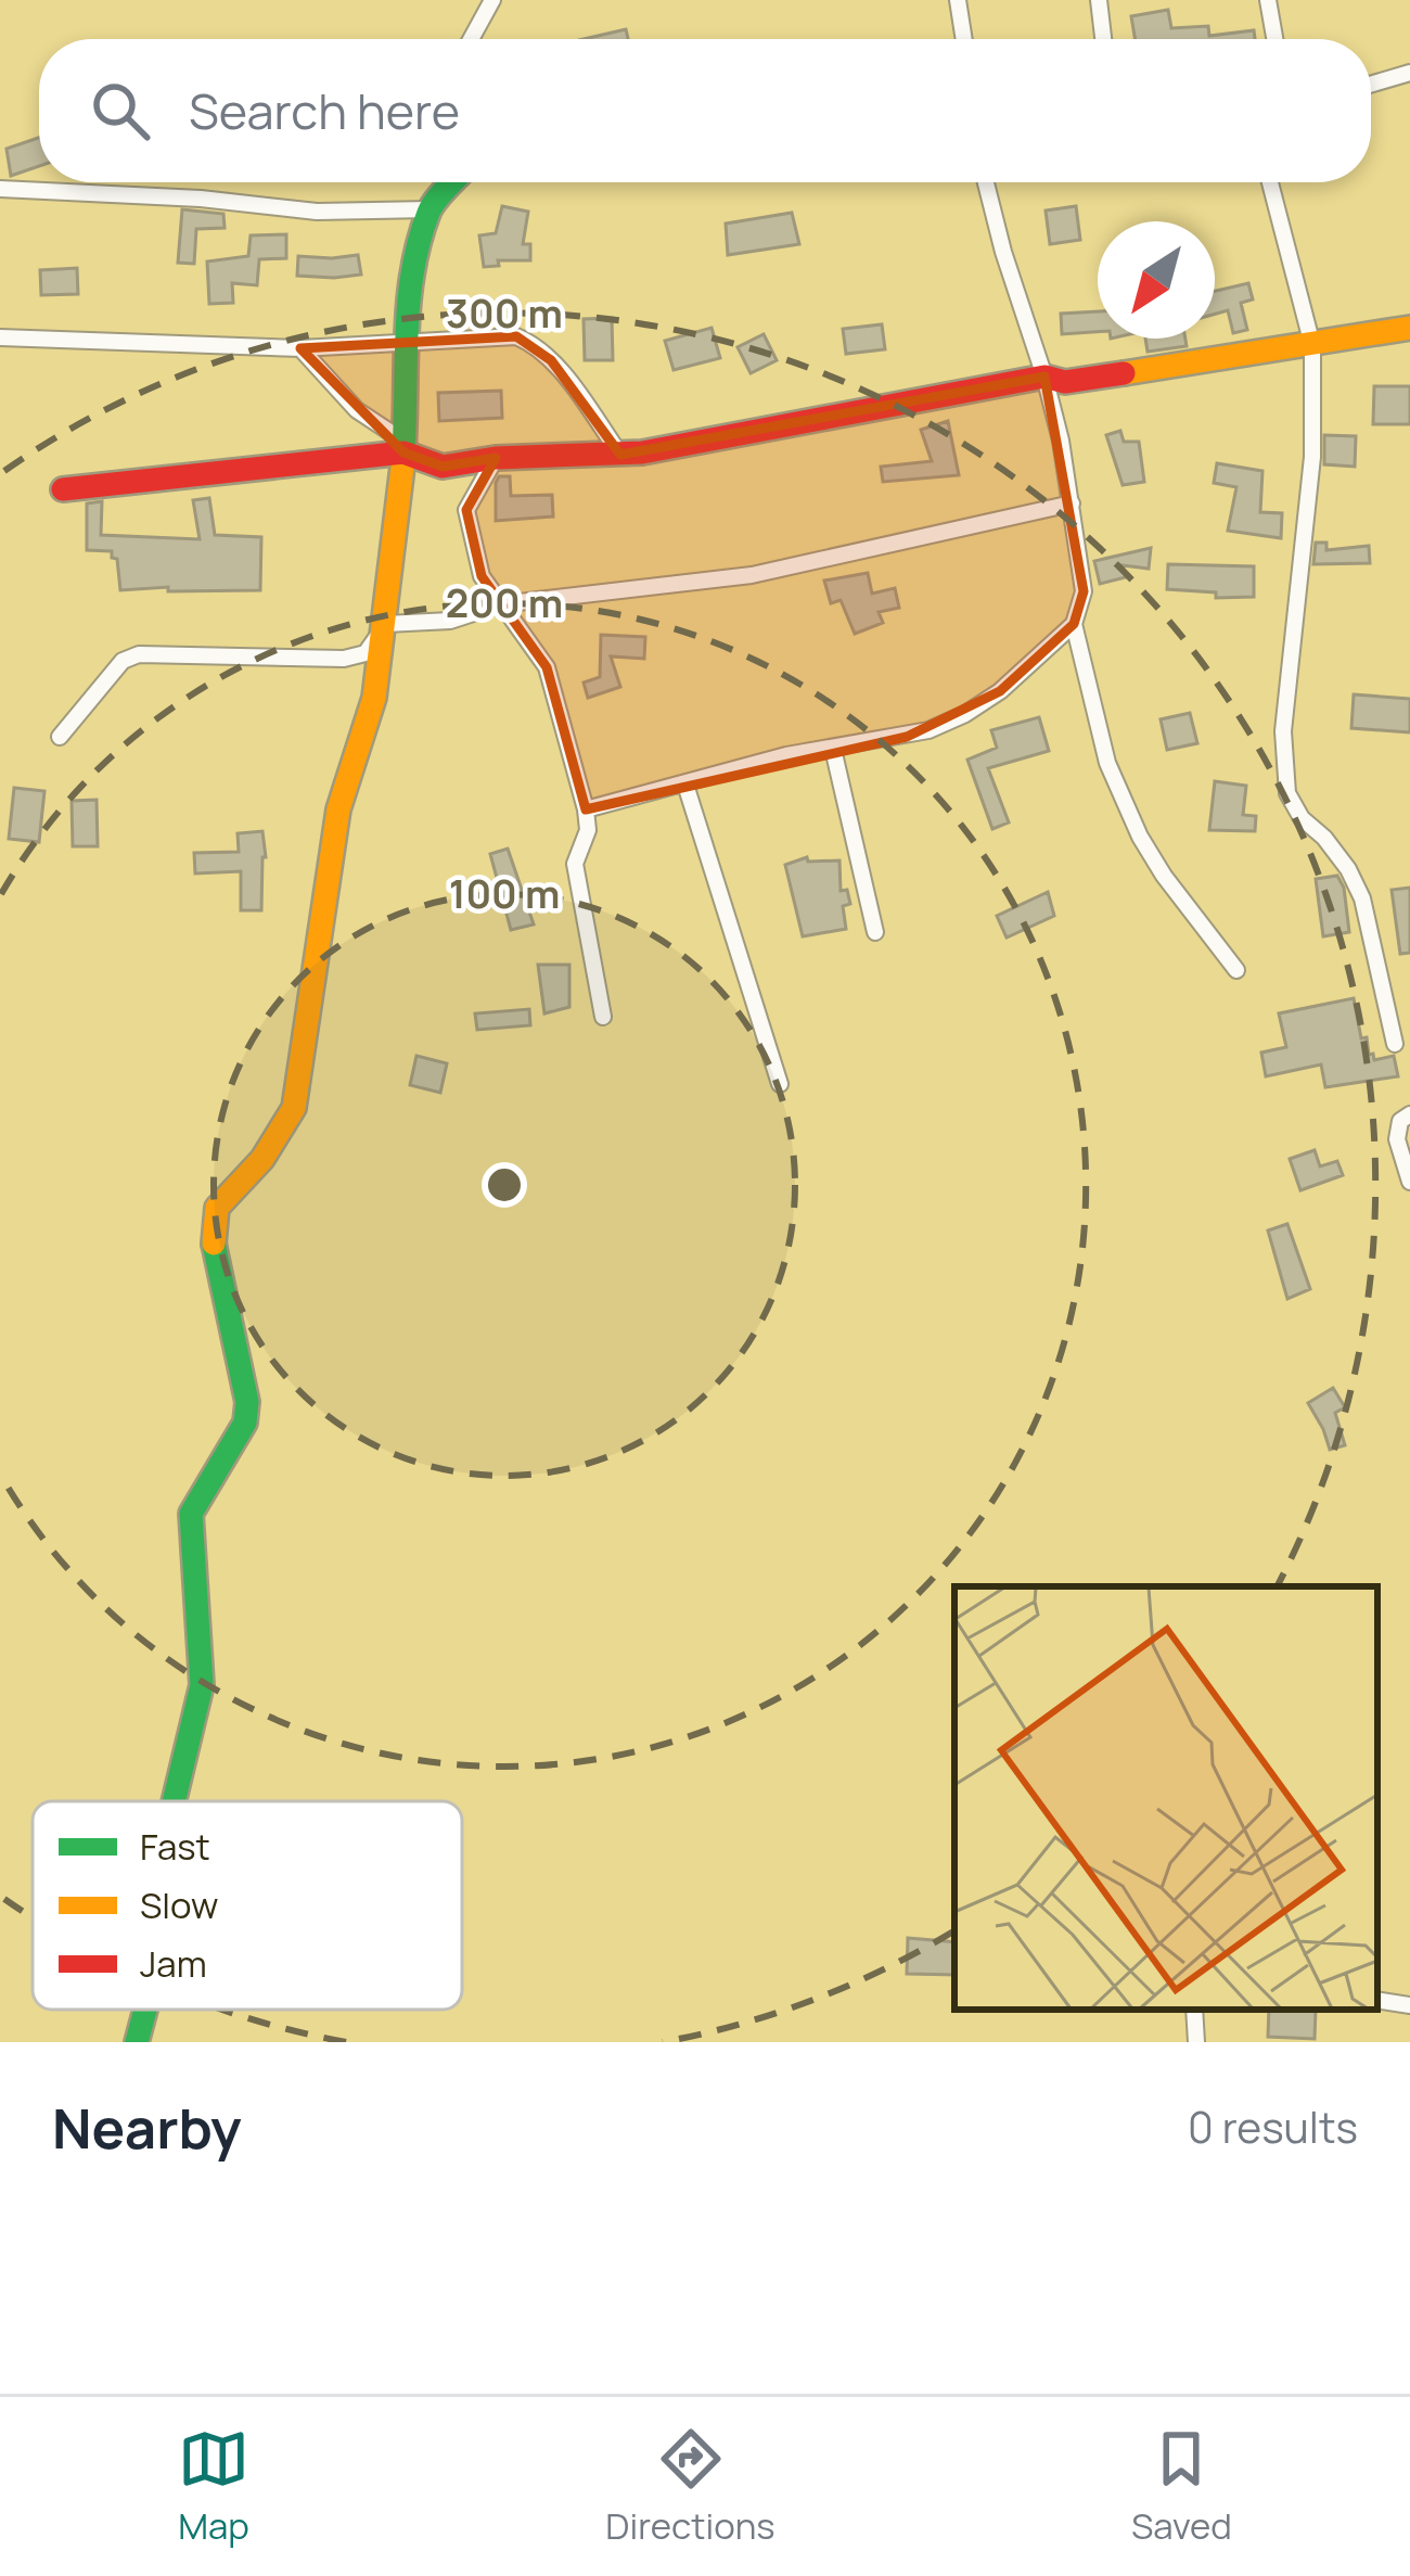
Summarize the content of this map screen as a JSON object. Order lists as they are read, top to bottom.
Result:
{
  "legend": ["Fast", "Slow", "Jam"],
  "north": "bottom left",
  "page": {
    "search": "Search here",
    "heading": ["Nearby", "0 results"],
    "nav": ["Map", "Directions", "Saved"]
  },
  "rings": ["300 m", "200 m", "100 m"]
}
